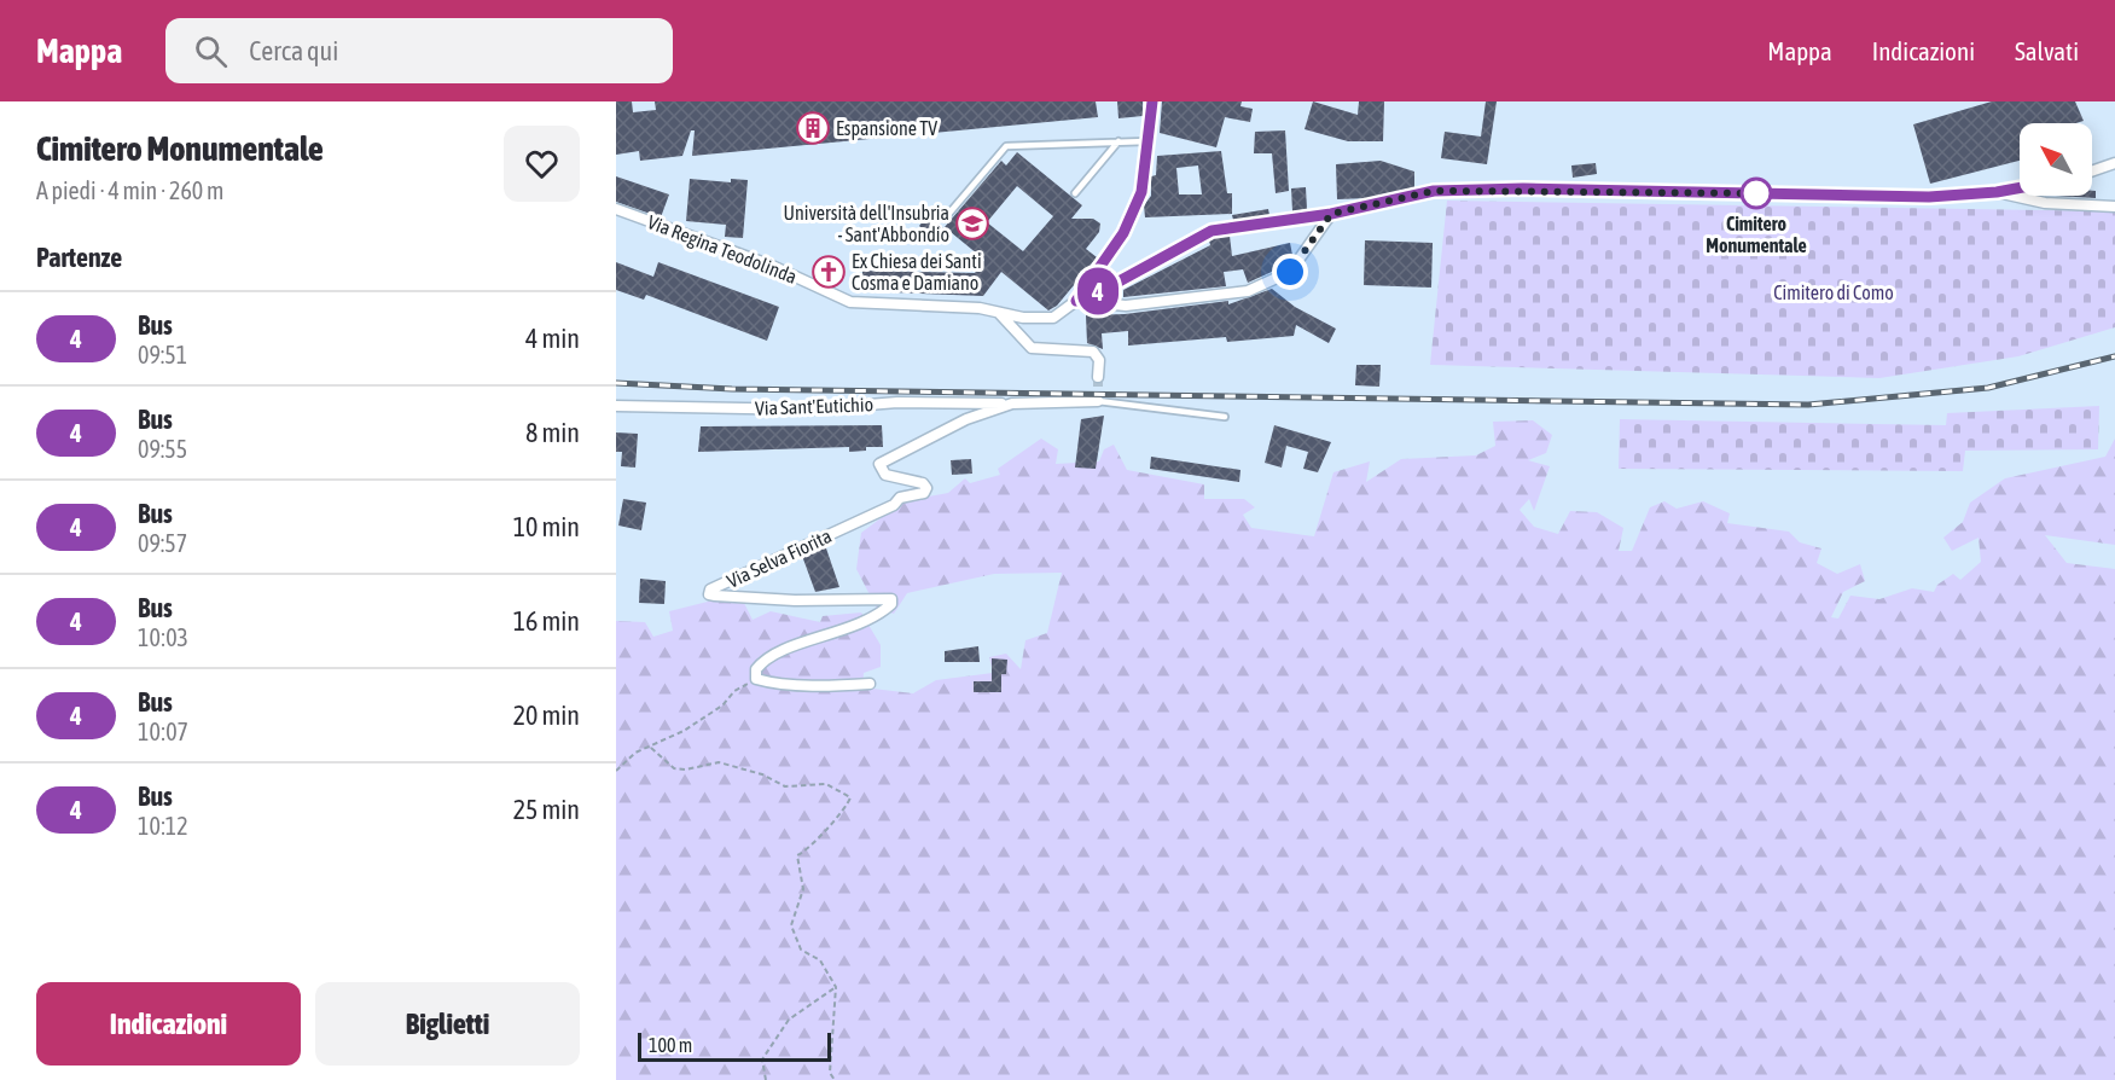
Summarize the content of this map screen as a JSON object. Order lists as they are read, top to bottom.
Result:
{
  "streets": {
    "street": ["Via Regina Teodolinda", "Via Sant'Eutichio", "Via Selva Fiorita"]
  },
  "crossings": [
    ["Via Sant'Eutichio", "Via Selva Fiorita"]
  ],
  "parks": ["Cimitero di Como"],
  "places": {
    "building": ["Espansione TV"],
    "other": ["Cimitero Monumentale"],
    "school or university": ["Università dell'Insubria - Sant'Abbondio"],
    "church": ["Ex Chiesa dei Santi Cosma e Damiano"]
  },
  "lines": ["bus line 4"],
  "scale_bar": "100 m",
  "north": "top left",
  "page": {
    "header": "Mappa",
    "search": "Cerca qui",
    "nav": ["Mappa", "Indicazioni", "Salvati"],
    "heading": [
      ["Cimitero Monumentale", "A piedi · 4 min · 260 m"],
      "Partenze"
    ],
    "on_map": "4",
    "list": [
      {
        "mark": "4",
        "name": "Bus",
        "note": "09:51",
        "value": "4 min"
      },
      {
        "mark": "4",
        "name": "Bus",
        "note": "09:55",
        "value": "8 min"
      },
      {
        "mark": "4",
        "name": "Bus",
        "note": "09:57",
        "value": "10 min"
      },
      {
        "mark": "4",
        "name": "Bus",
        "note": "10:03",
        "value": "16 min"
      },
      {
        "mark": "4",
        "name": "Bus",
        "note": "10:07",
        "value": "20 min"
      },
      {
        "mark": "4",
        "name": "Bus",
        "note": "10:12",
        "value": "25 min"
      }
    ],
    "buttons": ["Indicazioni", "Biglietti"],
    "scale": "100 m"
  }
}
